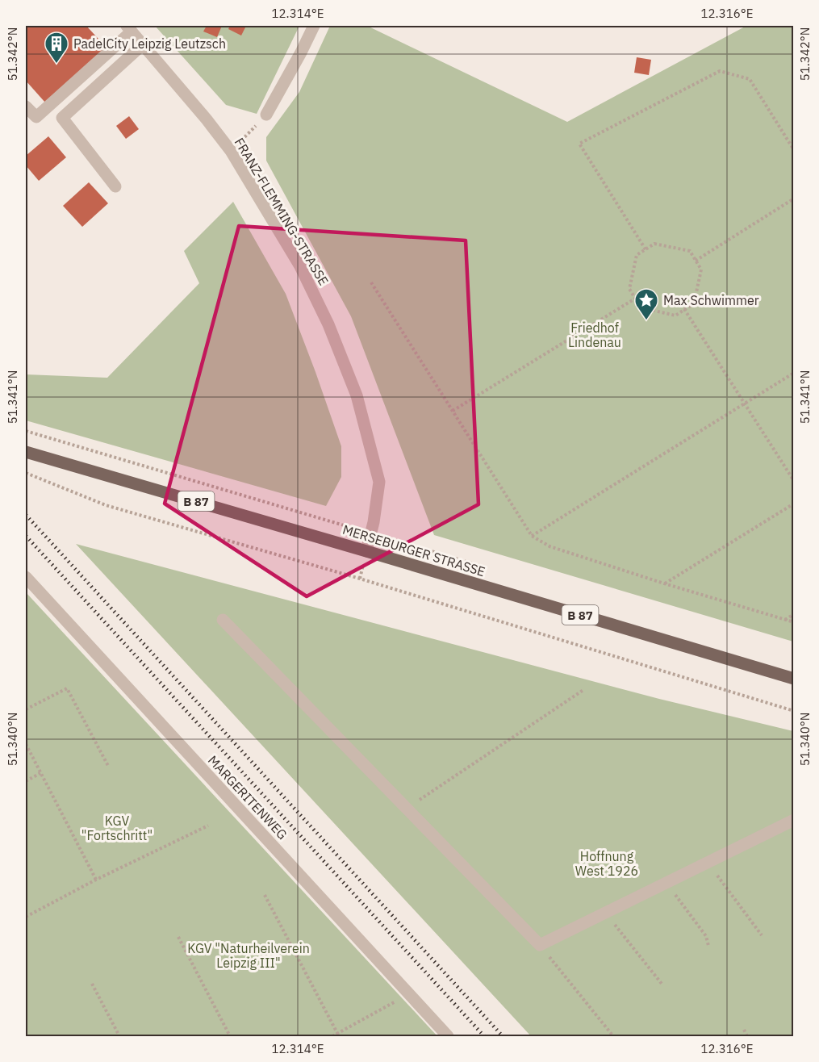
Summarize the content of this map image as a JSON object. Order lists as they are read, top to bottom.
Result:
{
  "streets": {
    "main road": ["B 87", "MERSEBURGER STRASSE"],
    "street": ["FRANZ-FLEMMING-STRASSE", "MARGERITENWEG"]
  },
  "crossings": [
    ["FRANZ-FLEMMING-STRASSE", "MERSEBURGER STRASSE"]
  ],
  "parks": [
    "Friedhof Lindenau",
    "KGV \"Fortschritt\"",
    "Hoffnung West 1926",
    "KGV \"Naturheilverein Leipzig III\""
  ],
  "places": {
    "building": ["PadelCity Leipzig Leutzsch"],
    "place": ["Max Schwimmer"]
  },
  "coordinates": [
    "12.314°E",
    "12.316°E",
    "51.342°N",
    "51.341°N",
    "51.340°N"
  ]
}
